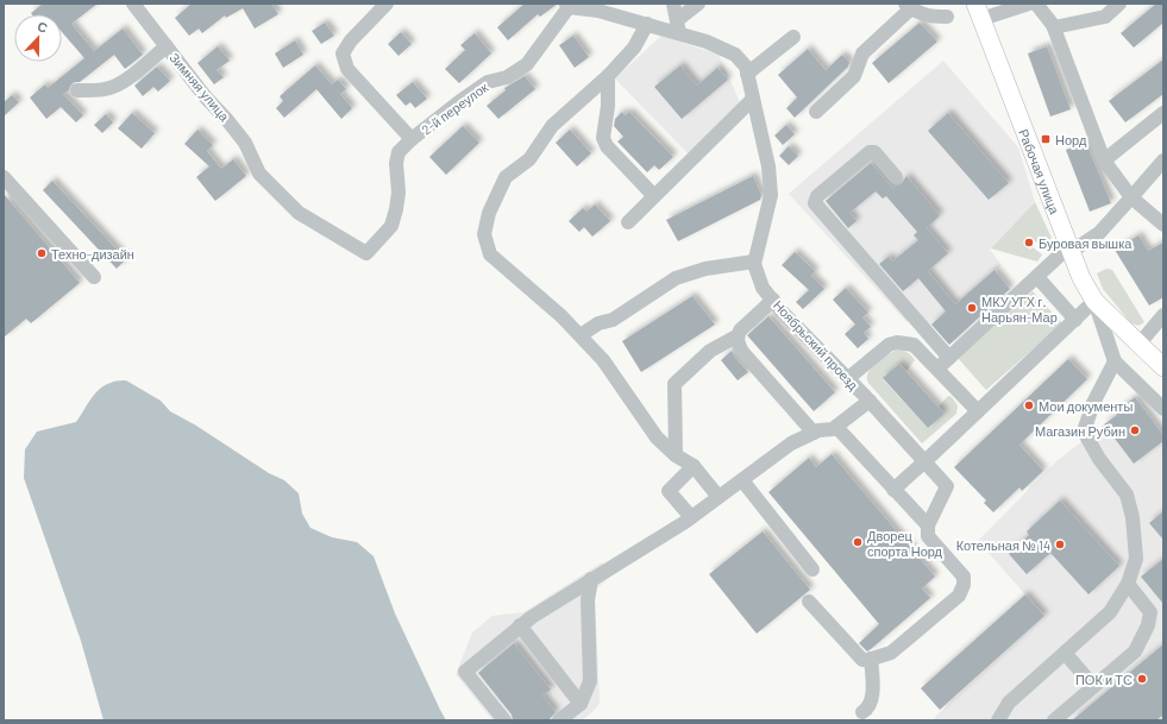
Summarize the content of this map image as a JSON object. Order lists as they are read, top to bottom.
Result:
{
  "streets": {
    "main road": ["Рабочая улица"],
    "street": ["Зимняя улица", "2-й переулок", "Ноябрьский проезд"]
  },
  "crossings": [
    ["Зимняя улица", "2-й переулок"]
  ],
  "places": {
    "transit": ["Норд"],
    "other": [
      "Буровая вышка",
      "Техно-дизайн",
      "МКУ УГХ г. Нарьян-Мар",
      "Мои документы",
      "Магазин Рубин",
      "Дворец спорта Норд",
      "Котельная № 14",
      "ПОК и ТС"
    ]
  },
  "north": "top"
}
